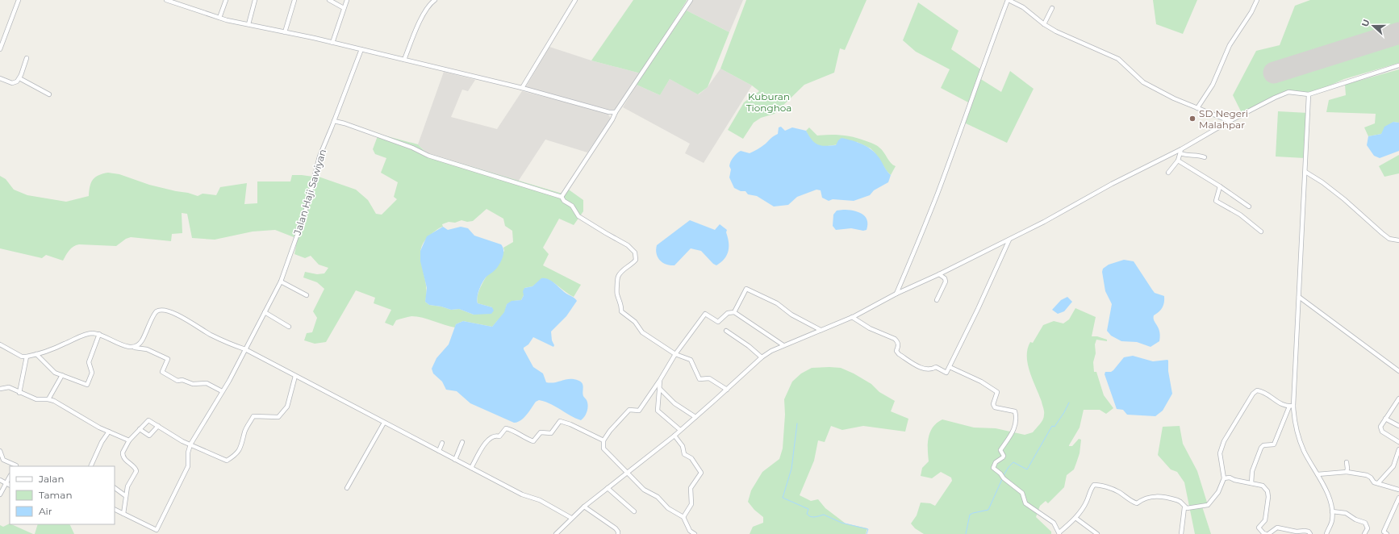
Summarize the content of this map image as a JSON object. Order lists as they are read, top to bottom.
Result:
{
  "streets": {
    "street": ["Jalan Haji Sawiyan"]
  },
  "parks": ["Kuburan Tionghoa"],
  "places": ["SD Negeri Malahpar"],
  "legend": ["Jalan", "Taman", "Air"],
  "north": "left"
}
